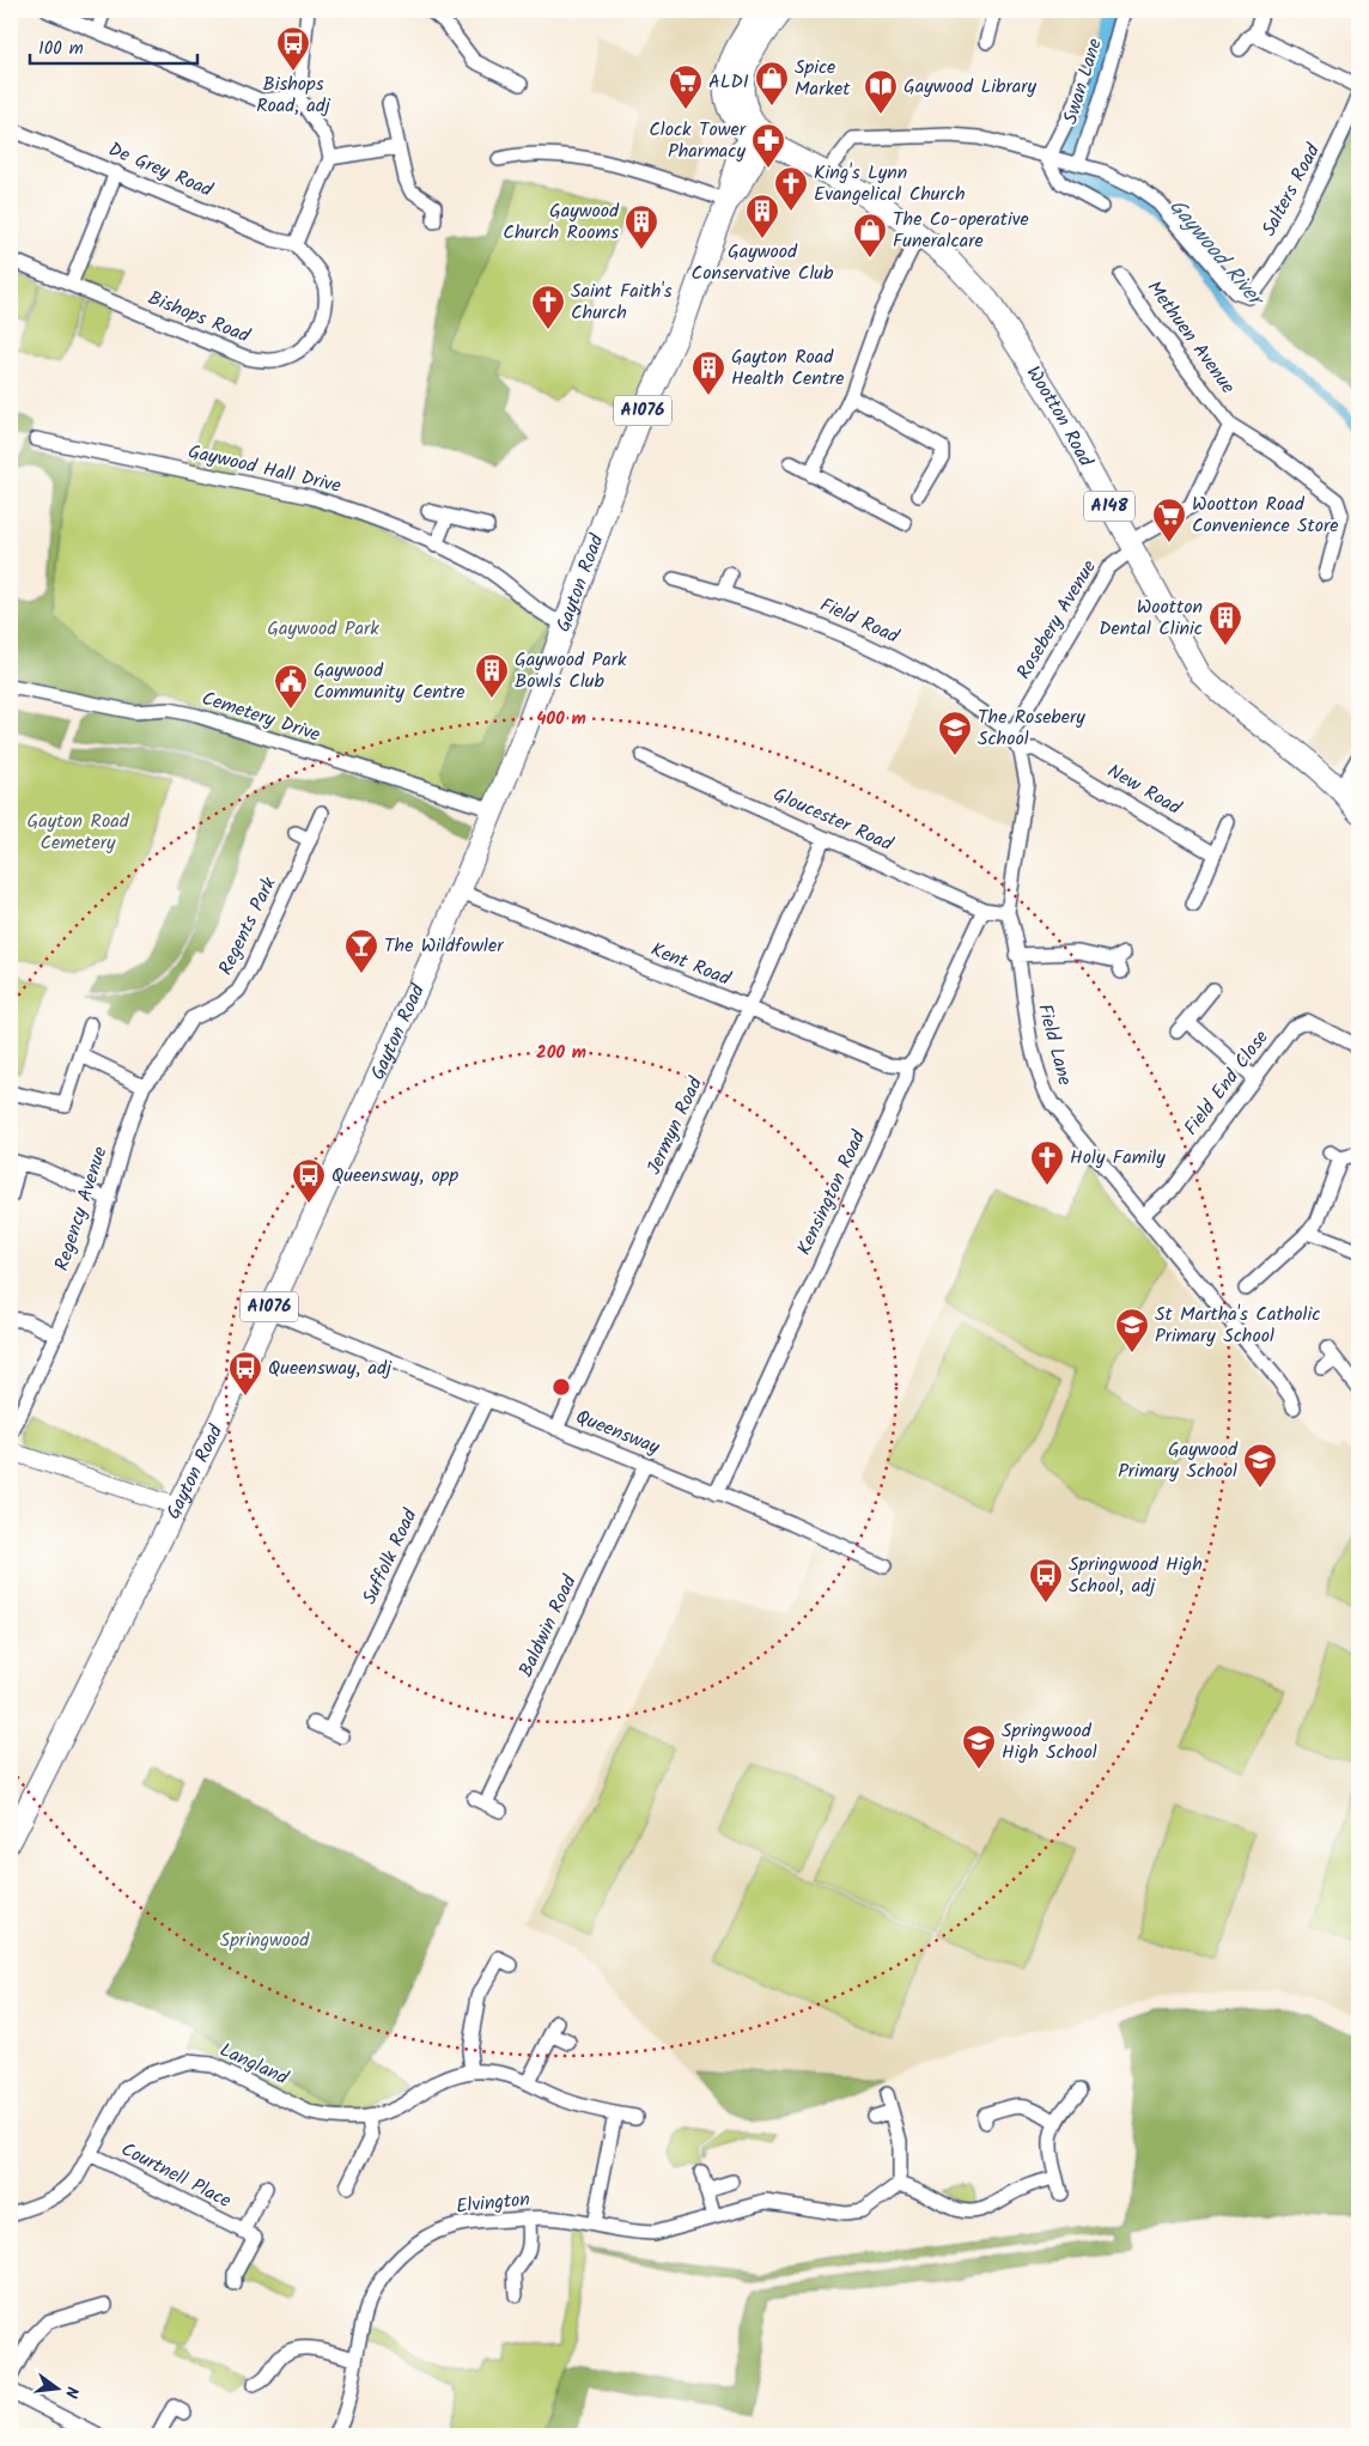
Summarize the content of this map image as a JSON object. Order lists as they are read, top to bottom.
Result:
{
  "streets": {
    "main road": [
      "A1076",
      "Wootton Road",
      "A148",
      "Gayton Road"
    ],
    "street": [
      "Swan Lane",
      "De Grey Road",
      "Salters Road",
      "Bishops Road",
      "Methuen Avenue",
      "Gaywood Hall Drive",
      "Rosebery Avenue",
      "Field Road",
      "Cemetery Drive",
      "New Road",
      "Gloucester Road",
      "Regents Park",
      "Kent Road",
      "Field Lane",
      "Field End Close",
      "Jermyn Road",
      "Kensington Road",
      "Regency Avenue",
      "Queensway",
      "Suffolk Road",
      "Baldwin Road",
      "Langland",
      "Courtnell Place",
      "Elvington"
    ]
  },
  "crossings": [
    ["Swan Lane", "Salters Road"],
    ["De Grey Road", "Bishops Road"],
    ["Methuen Avenue", "Wootton Road"],
    ["Methuen Avenue", "Rosebery Avenue"],
    ["Wootton Road", "Gayton Road"],
    ["Wootton Road", "Rosebery Avenue"],
    ["Gaywood Hall Drive", "Gayton Road"],
    ["Gayton Road", "Cemetery Drive"],
    ["Gayton Road", "Kent Road"],
    ["Gayton Road", "Queensway"],
    ["Rosebery Avenue", "Field Road"],
    ["New Road", "Field Lane"],
    ["Gloucester Road", "Field Lane"],
    ["Gloucester Road", "Jermyn Road"],
    ["Gloucester Road", "Kensington Road"],
    ["Regents Park", "Regency Avenue"],
    ["Kent Road", "Jermyn Road"],
    ["Kent Road", "Kensington Road"],
    ["Field Lane", "Field End Close"],
    ["Jermyn Road", "Queensway"],
    ["Kensington Road", "Queensway"],
    ["Queensway", "Suffolk Road"],
    ["Queensway", "Baldwin Road"],
    ["Langland", "Courtnell Place"]
  ],
  "water": ["Gaywood River"],
  "parks": ["Gaywood Park", "Gayton Road Cemetery", "Springwood"],
  "places": {
    "bus stop": [
      "Bishops Road, adj",
      "Queensway, opp",
      "Queensway, adj",
      "Springwood High School, adj"
    ],
    "shop": ["Spice Market", "The Co-operative Funeralcare"],
    "supermarket": ["ALDI", "Wootton Road Convenience Store"],
    "library": ["Gaywood Library"],
    "pharmacy": ["Clock Tower Pharmacy"],
    "church": ["King's Lynn Evangelical Church", "Saint Faith's Church", "Holy Family"],
    "building": [
      "Gaywood Conservative Club",
      "Gaywood Church Rooms",
      "Gayton Road Health Centre",
      "Wootton Dental Clinic",
      "Gaywood Park Bowls Club"
    ],
    "public building": ["Gaywood Community Centre"],
    "school or university": [
      "The Rosebery School",
      "St Martha's Catholic Primary School",
      "Gaywood Primary School",
      "Springwood High School"
    ],
    "bar": ["The Wildfowler"]
  },
  "scale_bar": "100 m",
  "north": "right",
  "rings": ["400 m", "200 m"]
}
